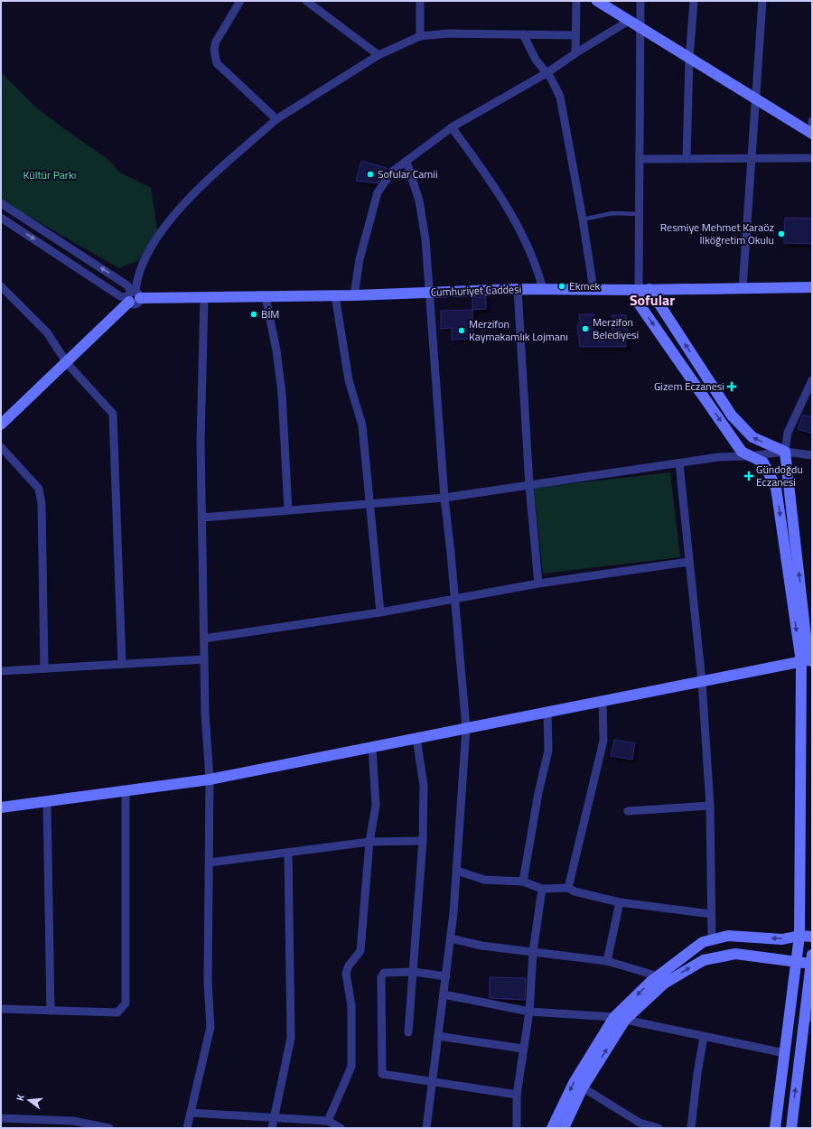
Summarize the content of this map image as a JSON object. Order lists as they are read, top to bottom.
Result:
{
  "streets": {
    "street": ["Cumhuriyet Caddesi"]
  },
  "districts": ["Sofular"],
  "parks": ["Kültür Parkı"],
  "places": {
    "other": [
      "Sofular Camii",
      "Resmiye Mehmet Karaöz İlköğretim Okulu",
      "Ekmek",
      "BİM",
      "Merzifon Belediyesi",
      "Merzifon Kaymakamlık Lojmanı"
    ],
    "health": ["Gizem Eczanesi", "Gündoğdu Eczanesi"]
  },
  "north": "left"
}
